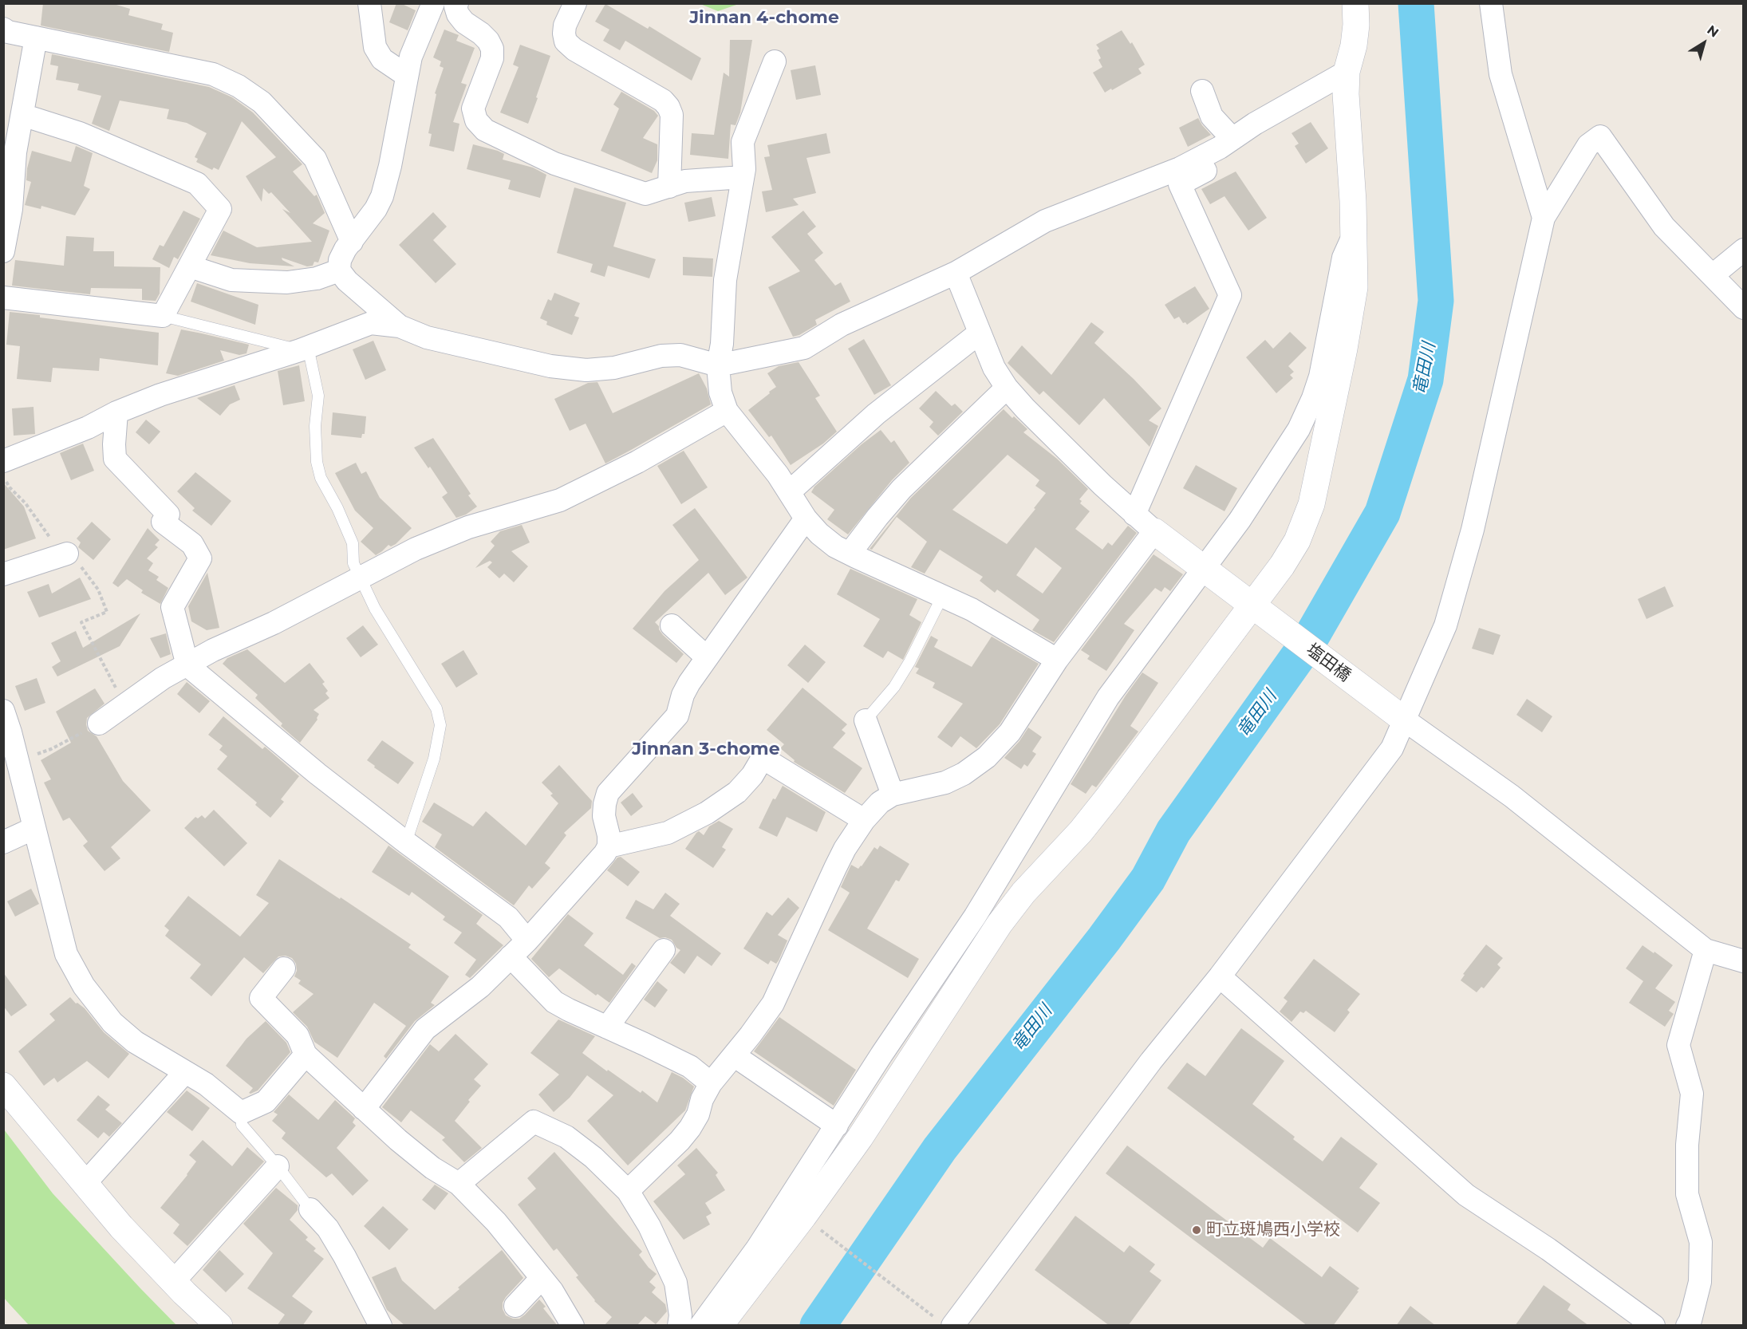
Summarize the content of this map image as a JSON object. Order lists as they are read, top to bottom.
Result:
{
  "streets": {
    "street": ["塩田橋"]
  },
  "districts": ["Jinnan 4-chome", "Jinnan 3-chome"],
  "water": ["竜田川"],
  "places": ["町立斑鳩西小学校"],
  "north": "top right"
}
